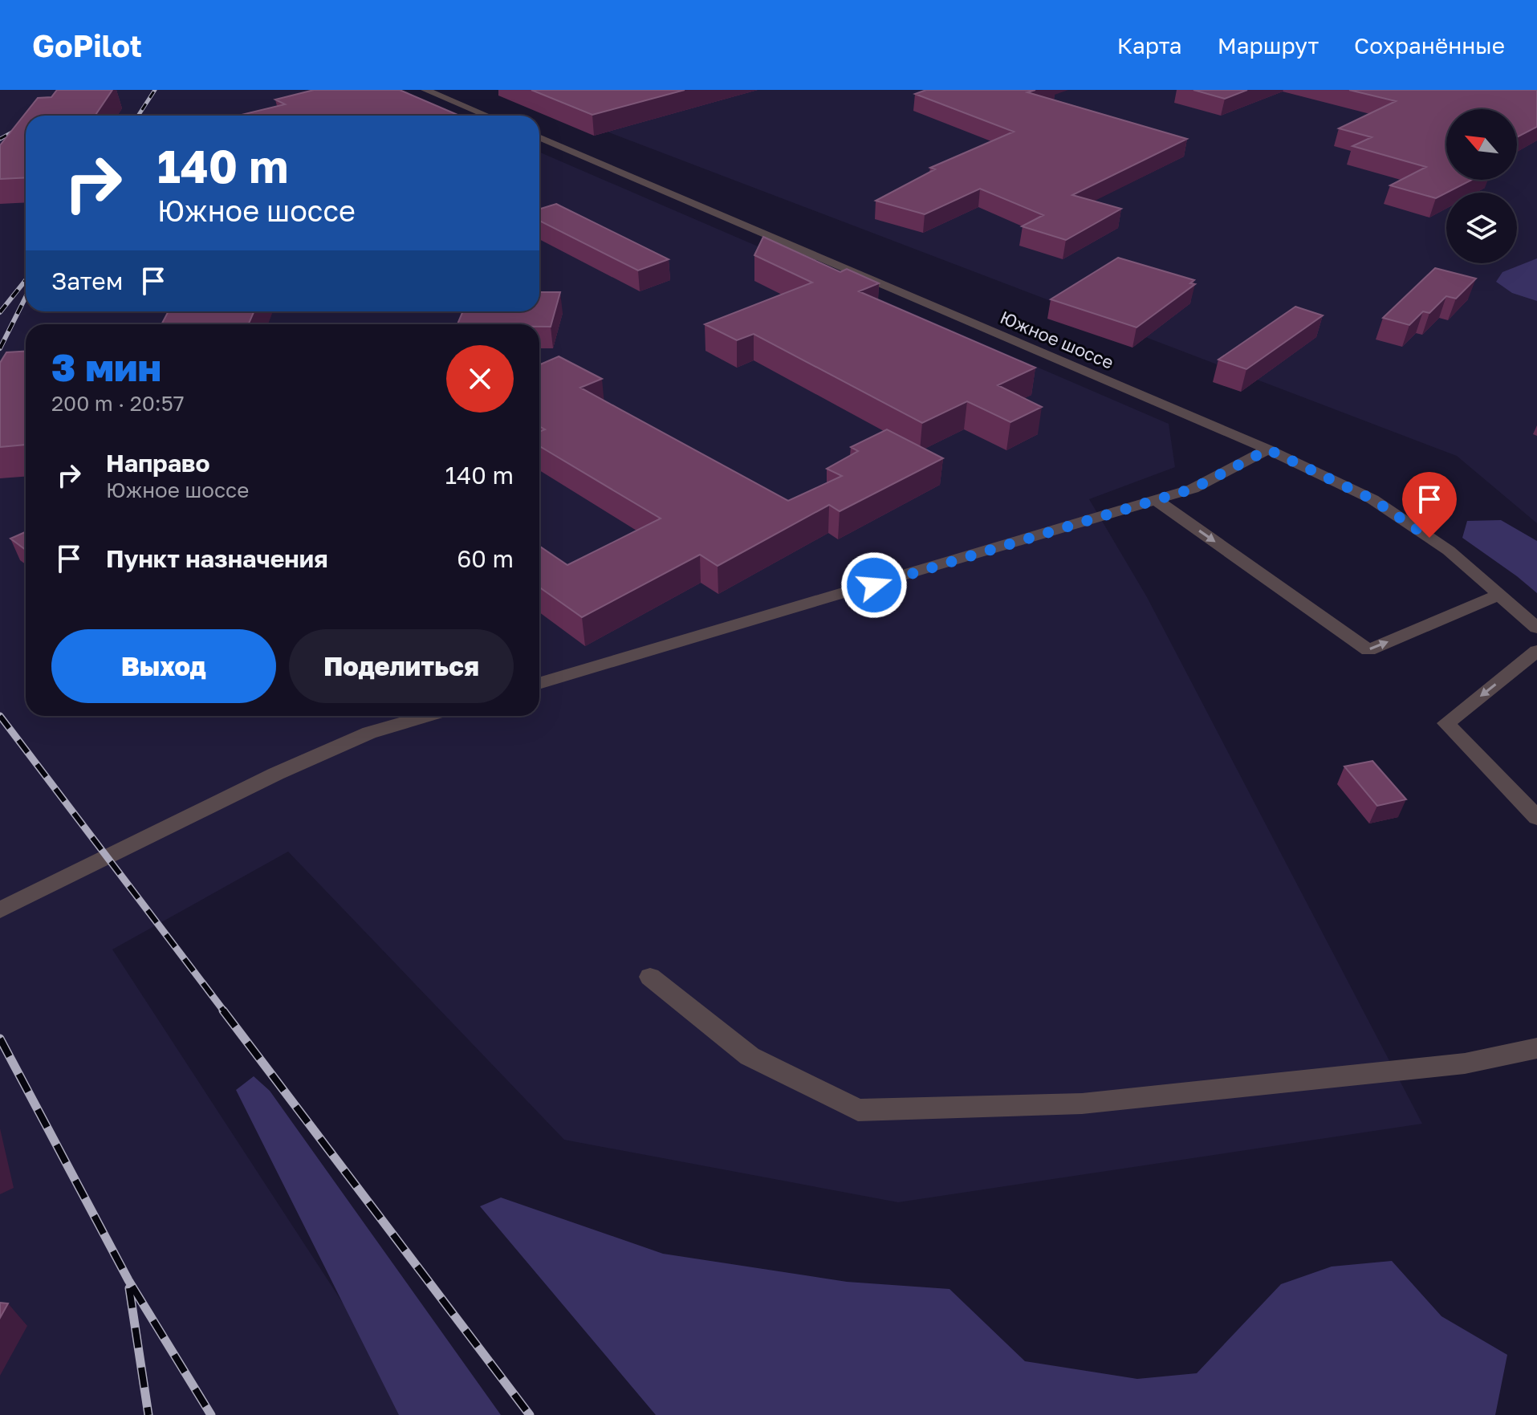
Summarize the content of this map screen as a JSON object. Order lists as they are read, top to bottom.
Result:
{
  "streets": {
    "street": ["Южное шоссе"]
  },
  "north": "top left",
  "page": {
    "header": "GoPilot",
    "nav": ["Карта", "Маршрут", "Сохранённые"],
    "turn": ["140 m", "Южное шоссе"],
    "then": "Затем",
    "heading": ["3 мин", "200 m · 20:57"],
    "list": [
      {
        "name": "Направо",
        "note": "Южное шоссе",
        "value": "140 m"
      },
      {
        "name": "Пункт назначения",
        "value": "60 m"
      }
    ],
    "buttons": ["Выход", "Поделиться"]
  }
}
